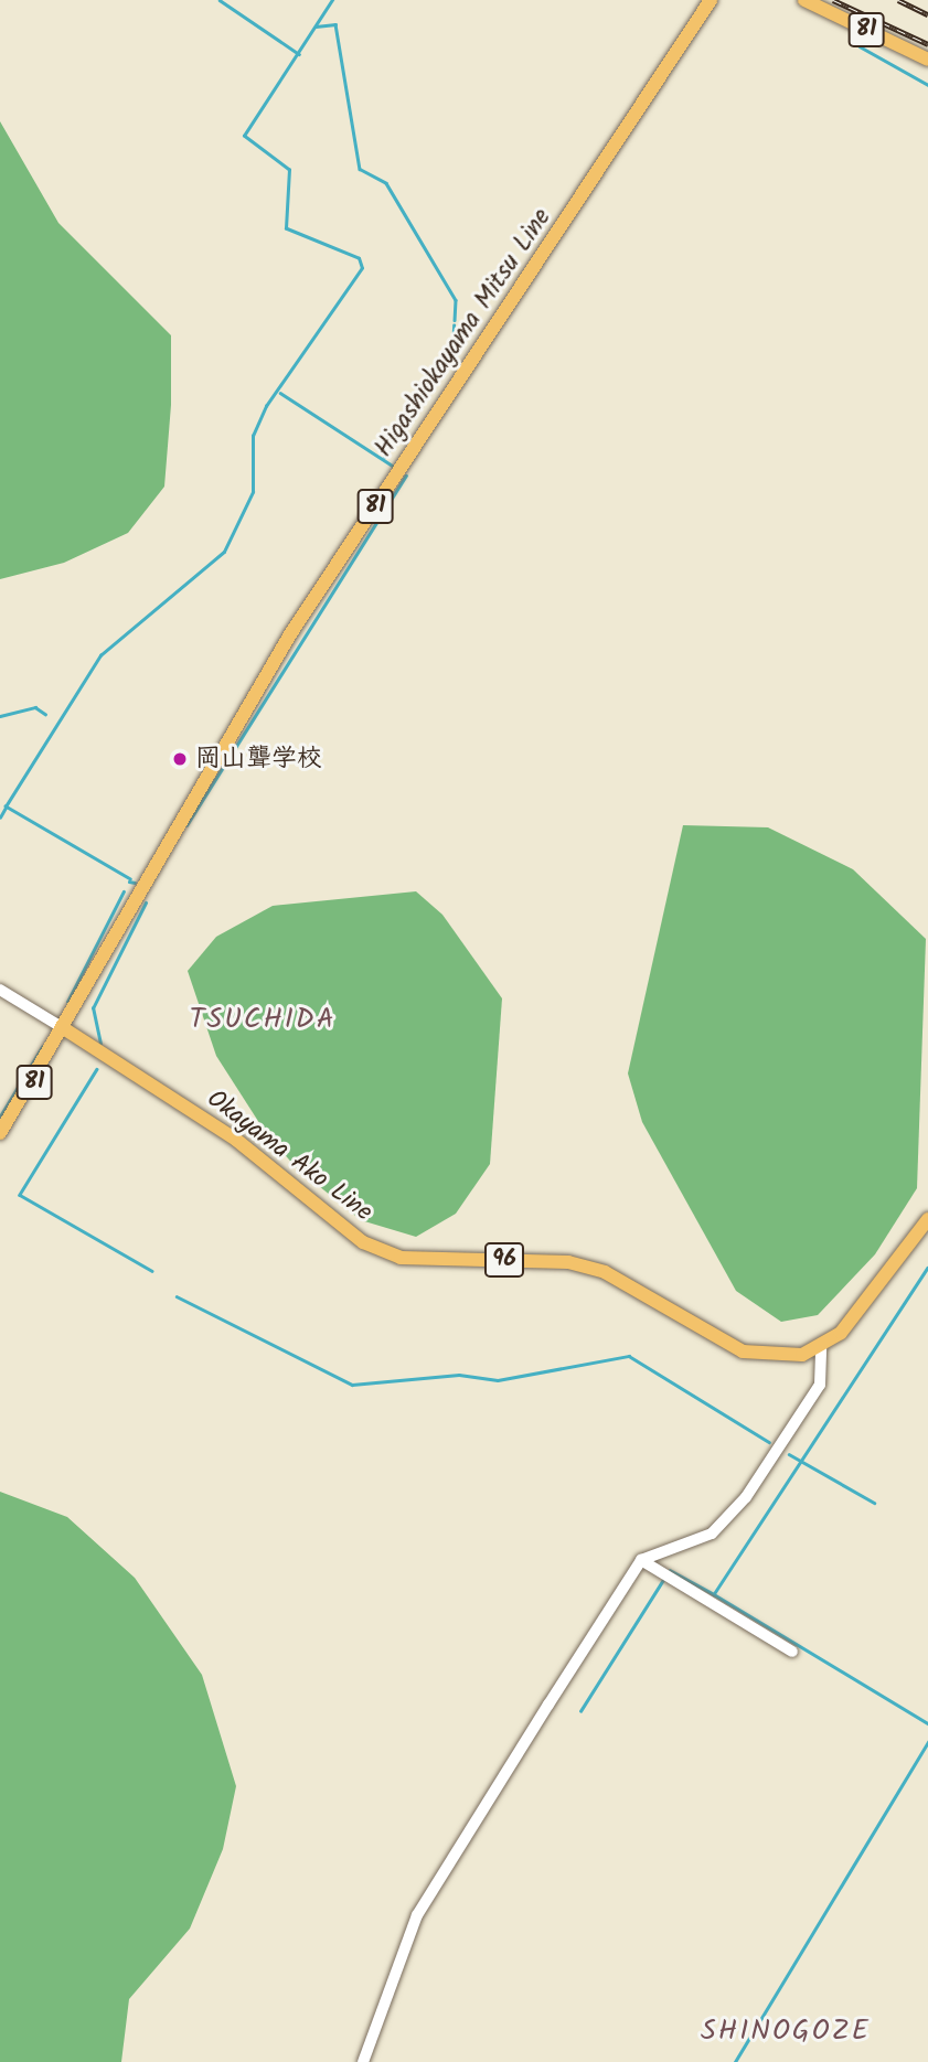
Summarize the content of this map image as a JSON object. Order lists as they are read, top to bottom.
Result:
{
  "streets": {
    "main road": [
      "81",
      "Higashiokayama Mitsu Line",
      "Okayama Ako Line",
      "96"
    ]
  },
  "crossings": [
    ["Higashiokayama Mitsu Line", "Okayama Ako Line"]
  ],
  "districts": ["TSUCHIDA", "SHINOGOZE"],
  "places": ["岡山聾学校"]
}
